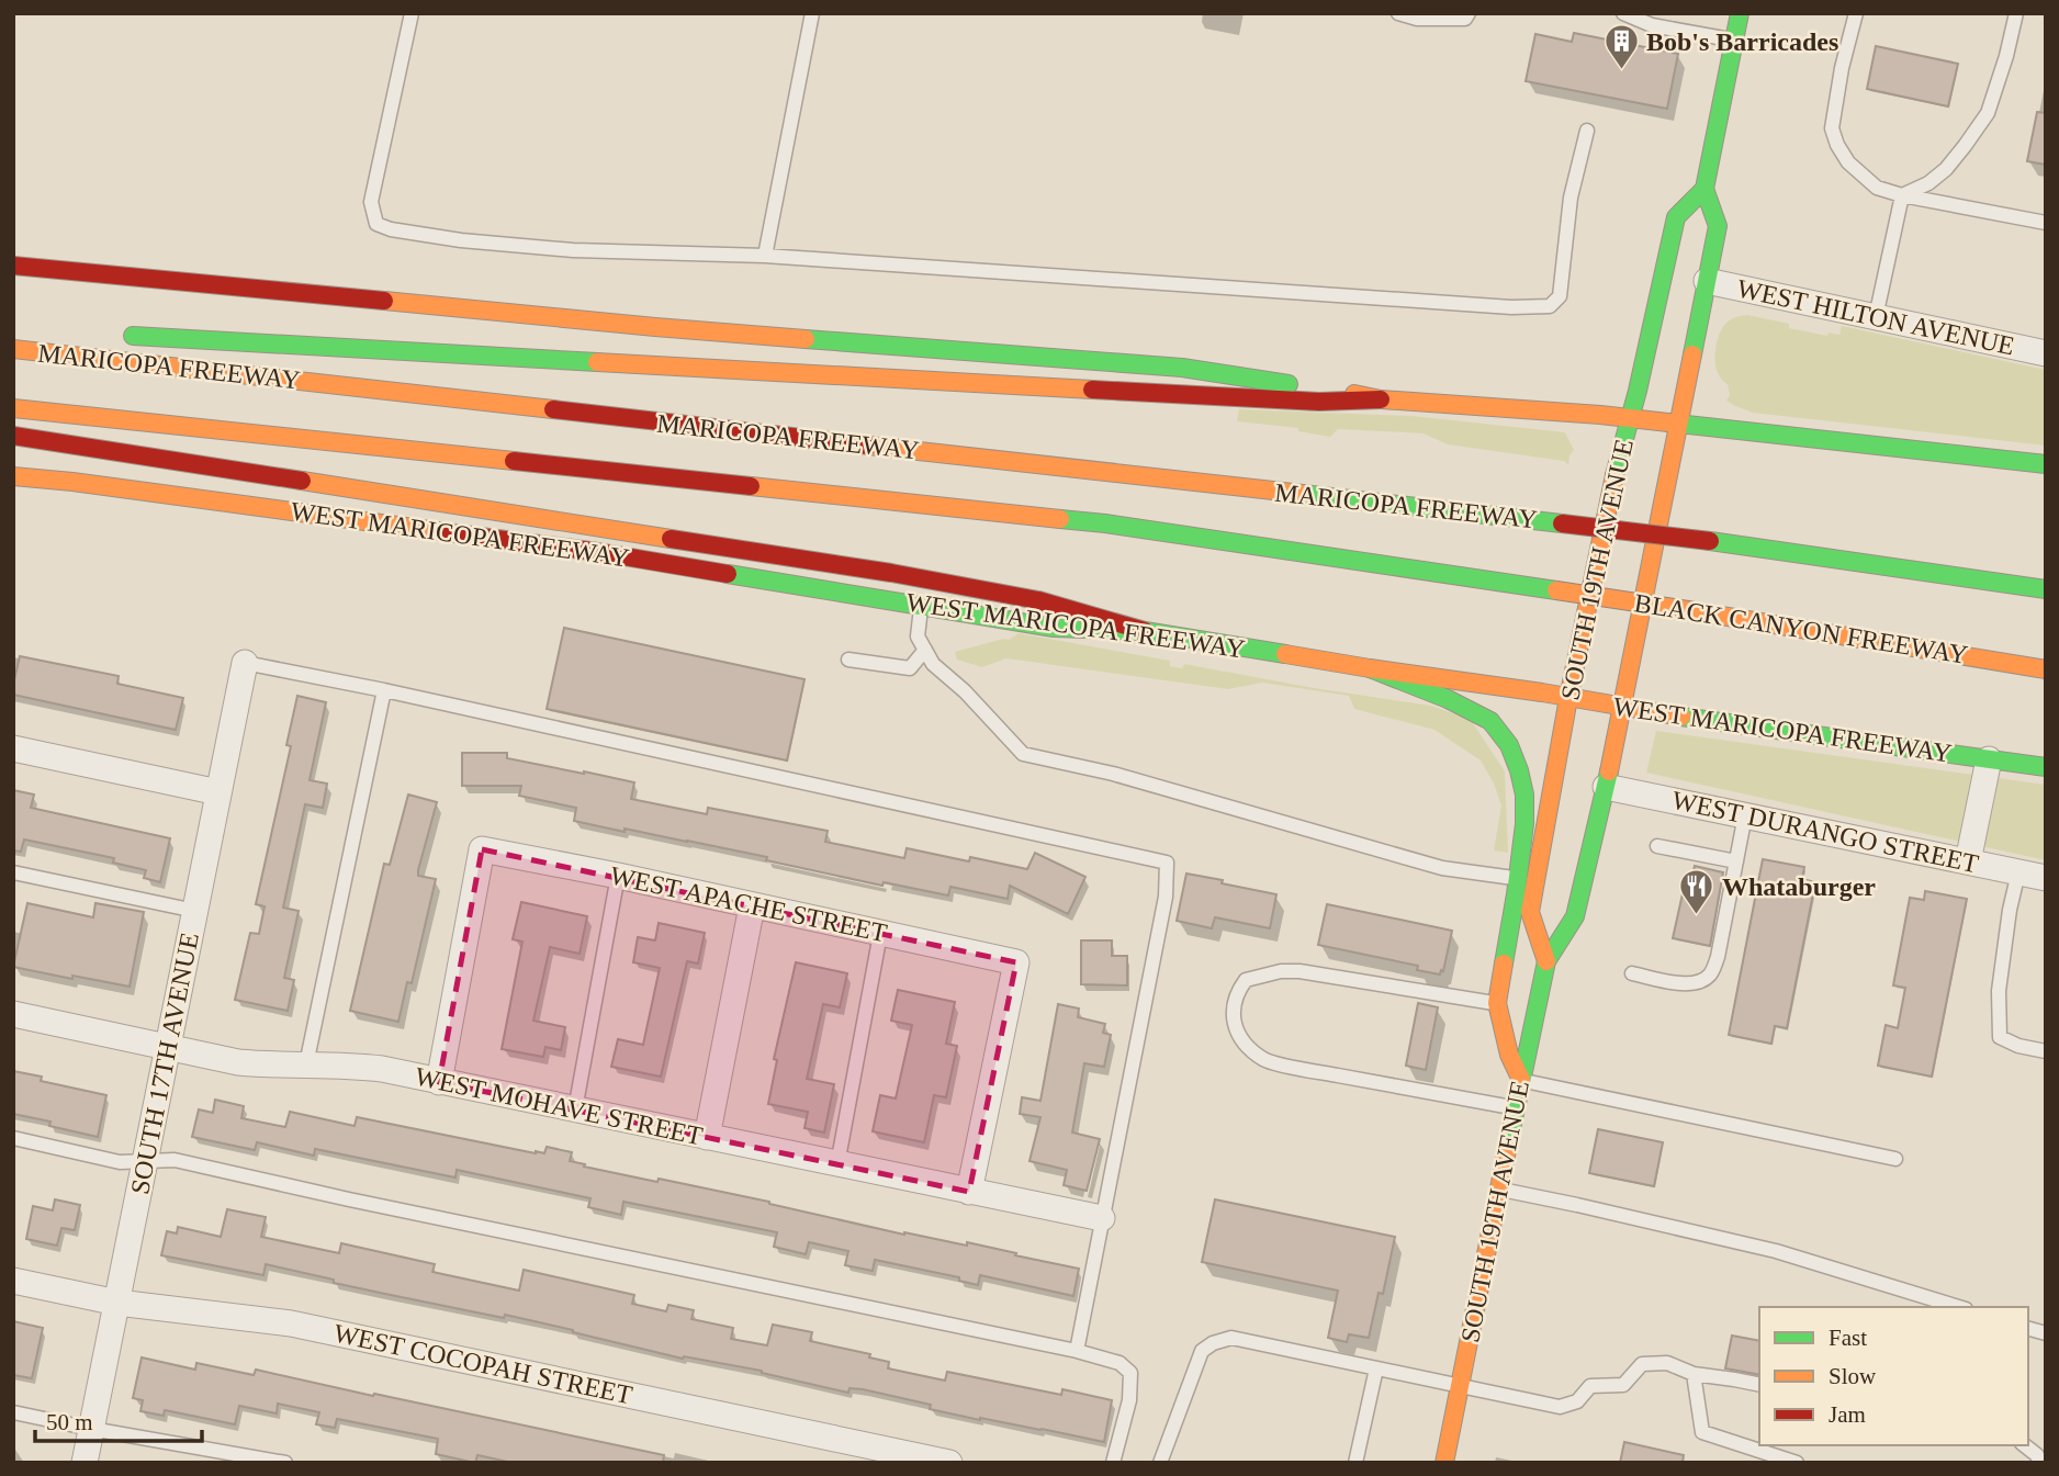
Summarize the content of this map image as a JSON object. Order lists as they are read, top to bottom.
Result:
{
  "streets": {
    "main road": [
      "MARICOPA FREEWAY",
      "WEST MARICOPA FREEWAY",
      "SOUTH 19TH AVENUE",
      "BLACK CANYON FREEWAY"
    ],
    "street": [
      "WEST HILTON AVENUE",
      "WEST DURANGO STREET",
      "WEST APACHE STREET",
      "SOUTH 17TH AVENUE",
      "WEST MOHAVE STREET",
      "WEST COCOPAH STREET"
    ]
  },
  "crossings": [
    ["WEST HILTON AVENUE", "SOUTH 19TH AVENUE"],
    ["MARICOPA FREEWAY", "BLACK CANYON FREEWAY"],
    ["WEST MARICOPA FREEWAY", "SOUTH 19TH AVENUE"],
    ["SOUTH 19TH AVENUE", "WEST DURANGO STREET"],
    ["WEST APACHE STREET", "WEST MOHAVE STREET"],
    ["SOUTH 17TH AVENUE", "WEST MOHAVE STREET"],
    ["SOUTH 17TH AVENUE", "WEST COCOPAH STREET"]
  ],
  "places": {
    "building": ["Bob's Barricades"],
    "restaurant": ["Whataburger"]
  },
  "legend": ["Fast", "Slow", "Jam"],
  "scale_bar": "50 m"
}
